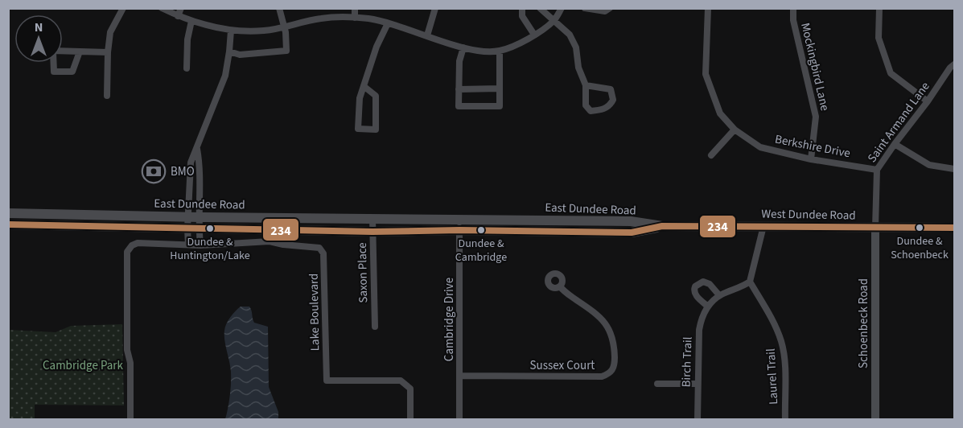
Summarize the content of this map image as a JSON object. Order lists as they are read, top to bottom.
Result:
{
  "streets": {
    "main road": ["East Dundee Road", "West Dundee Road", "Schoenbeck Road"],
    "street": [
      "Mockingbird Lane",
      "Saint Armand Lane",
      "Berkshire Drive",
      "Saxon Place",
      "Lake Boulevard",
      "Cambridge Drive",
      "Birch Trail",
      "Sussex Court",
      "Laurel Trail"
    ]
  },
  "crossings": [
    ["Mockingbird Lane", "Berkshire Drive"],
    ["Saint Armand Lane", "Berkshire Drive"],
    ["Saint Armand Lane", "West Dundee Road"],
    ["Saint Armand Lane", "Schoenbeck Road"],
    ["East Dundee Road", "West Dundee Road"],
    ["East Dundee Road", "Saxon Place"],
    ["East Dundee Road", "Cambridge Drive"],
    ["West Dundee Road", "Schoenbeck Road"],
    ["Cambridge Drive", "Sussex Court"],
    ["Birch Trail", "Laurel Trail"]
  ],
  "parks": ["Cambridge Park"],
  "places": {
    "bank": ["BMO"],
    "other": ["Dundee & Schoenbeck", "Dundee & Huntington/Lake", "Dundee & Cambridge"]
  },
  "lines": ["transit line 234"],
  "north": "top"
}
